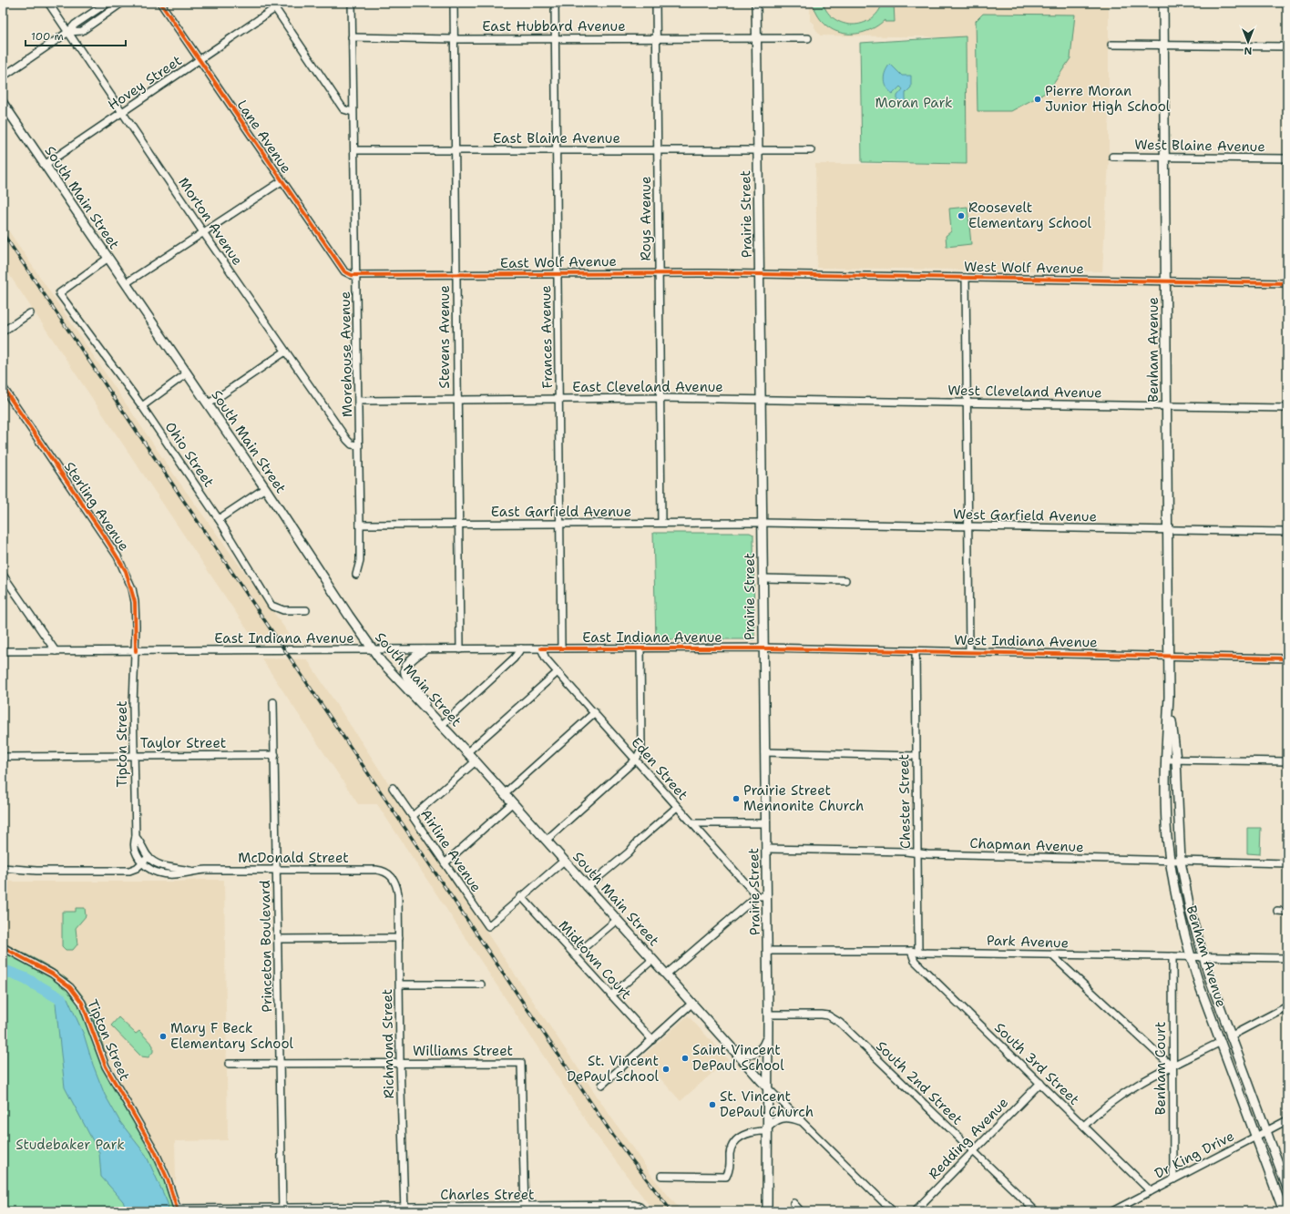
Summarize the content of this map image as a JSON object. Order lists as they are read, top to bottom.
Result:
{
  "streets": {
    "main road": ["South Main Street", "Prairie Street", "Benham Avenue"],
    "street": [
      "East Hubbard Avenue",
      "Hovey Street",
      "Lane Avenue",
      "East Blaine Avenue",
      "West Blaine Avenue",
      "Roys Avenue",
      "Morton Avenue",
      "East Wolf Avenue",
      "West Wolf Avenue",
      "Stevens Avenue",
      "Frances Avenue",
      "Morehouse Avenue",
      "East Cleveland Avenue",
      "West Cleveland Avenue",
      "Ohio Street",
      "Sterling Avenue",
      "East Garfield Avenue",
      "West Garfield Avenue",
      "East Indiana Avenue",
      "West Indiana Avenue",
      "Taylor Street",
      "Tipton Street",
      "Eden Street",
      "Chester Street",
      "Chapman Avenue",
      "Airline Avenue",
      "McDonald Street",
      "Park Avenue",
      "Princeton Boulevard",
      "Midtown Court",
      "Richmond Street",
      "Williams Street",
      "South 3rd Street",
      "Benham Court",
      "South 2nd Street",
      "Redding Avenue",
      "Dr King Drive",
      "Charles Street"
    ]
  },
  "crossings": [
    ["East Hubbard Avenue", "Prairie Street"],
    ["East Hubbard Avenue", "Roys Avenue"],
    ["East Hubbard Avenue", "Stevens Avenue"],
    ["East Hubbard Avenue", "Frances Avenue"],
    ["East Hubbard Avenue", "Morehouse Avenue"],
    ["Hovey Street", "Lane Avenue"],
    ["Hovey Street", "South Main Street"],
    ["Hovey Street", "Morton Avenue"],
    ["Lane Avenue", "East Wolf Avenue"],
    ["Lane Avenue", "Morehouse Avenue"],
    ["East Blaine Avenue", "Prairie Street"],
    ["East Blaine Avenue", "Roys Avenue"],
    ["East Blaine Avenue", "Stevens Avenue"],
    ["East Blaine Avenue", "Frances Avenue"],
    ["East Blaine Avenue", "Morehouse Avenue"],
    ["West Blaine Avenue", "Benham Avenue"],
    ["South Main Street", "Prairie Street"],
    ["South Main Street", "Ohio Street"],
    ["South Main Street", "East Indiana Avenue"],
    ["Prairie Street", "East Wolf Avenue"],
    ["Prairie Street", "West Wolf Avenue"],
    ["Prairie Street", "East Cleveland Avenue"],
    ["Prairie Street", "West Cleveland Avenue"],
    ["Prairie Street", "East Garfield Avenue"],
    ["Prairie Street", "West Garfield Avenue"],
    ["Prairie Street", "East Indiana Avenue"],
    ["Prairie Street", "West Indiana Avenue"],
    ["Prairie Street", "Chapman Avenue"],
    ["Prairie Street", "Park Avenue"],
    ["Prairie Street", "South 2nd Street"],
    ["Roys Avenue", "East Wolf Avenue"],
    ["Roys Avenue", "East Cleveland Avenue"],
    ["Roys Avenue", "East Garfield Avenue"],
    ["Morton Avenue", "Morehouse Avenue"],
    ["East Wolf Avenue", "West Wolf Avenue"],
    ["East Wolf Avenue", "Stevens Avenue"],
    ["East Wolf Avenue", "Frances Avenue"],
    ["East Wolf Avenue", "Morehouse Avenue"],
    ["West Wolf Avenue", "Benham Avenue"],
    ["Stevens Avenue", "East Cleveland Avenue"],
    ["Stevens Avenue", "East Garfield Avenue"],
    ["Stevens Avenue", "East Indiana Avenue"],
    ["Frances Avenue", "East Cleveland Avenue"],
    ["Frances Avenue", "East Garfield Avenue"],
    ["Frances Avenue", "East Indiana Avenue"],
    ["Benham Avenue", "West Cleveland Avenue"],
    ["Benham Avenue", "West Garfield Avenue"],
    ["Benham Avenue", "West Indiana Avenue"],
    ["Benham Avenue", "Chapman Avenue"],
    ["Benham Avenue", "Park Avenue"],
    ["Benham Avenue", "Dr King Drive"],
    ["Morehouse Avenue", "East Cleveland Avenue"],
    ["Morehouse Avenue", "East Garfield Avenue"],
    ["East Cleveland Avenue", "West Cleveland Avenue"],
    ["Sterling Avenue", "East Indiana Avenue"],
    ["Sterling Avenue", "Tipton Street"],
    ["East Garfield Avenue", "West Garfield Avenue"],
    ["East Indiana Avenue", "West Indiana Avenue"],
    ["East Indiana Avenue", "Tipton Street"],
    ["East Indiana Avenue", "Eden Street"],
    ["West Indiana Avenue", "Chester Street"],
    ["Taylor Street", "Tipton Street"],
    ["Taylor Street", "Princeton Boulevard"],
    ["Tipton Street", "McDonald Street"],
    ["Tipton Street", "Charles Street"],
    ["Chester Street", "Chapman Avenue"],
    ["Chester Street", "Park Avenue"],
    ["Airline Avenue", "Midtown Court"],
    ["McDonald Street", "Princeton Boulevard"],
    ["McDonald Street", "Richmond Street"],
    ["Park Avenue", "South 3rd Street"],
    ["Park Avenue", "Benham Court"],
    ["Princeton Boulevard", "Williams Street"],
    ["Princeton Boulevard", "Charles Street"],
    ["Richmond Street", "Williams Street"],
    ["Richmond Street", "Charles Street"],
    ["Williams Street", "Charles Street"],
    ["South 3rd Street", "Redding Avenue"],
    ["South 3rd Street", "Dr King Drive"],
    ["Benham Court", "Dr King Drive"],
    ["South 2nd Street", "Redding Avenue"]
  ],
  "parks": ["Moran Park", "Studebaker Park"],
  "places": [
    "Pierre Moran Junior High School",
    "Roosevelt Elementary School",
    "Prairie Street Mennonite Church",
    "Mary F Beck Elementary School",
    "Saint Vincent DePaul School",
    "St. Vincent DePaul School",
    "St. Vincent DePaul Church"
  ],
  "scale_bar": "100 m",
  "north": "bottom"
}
